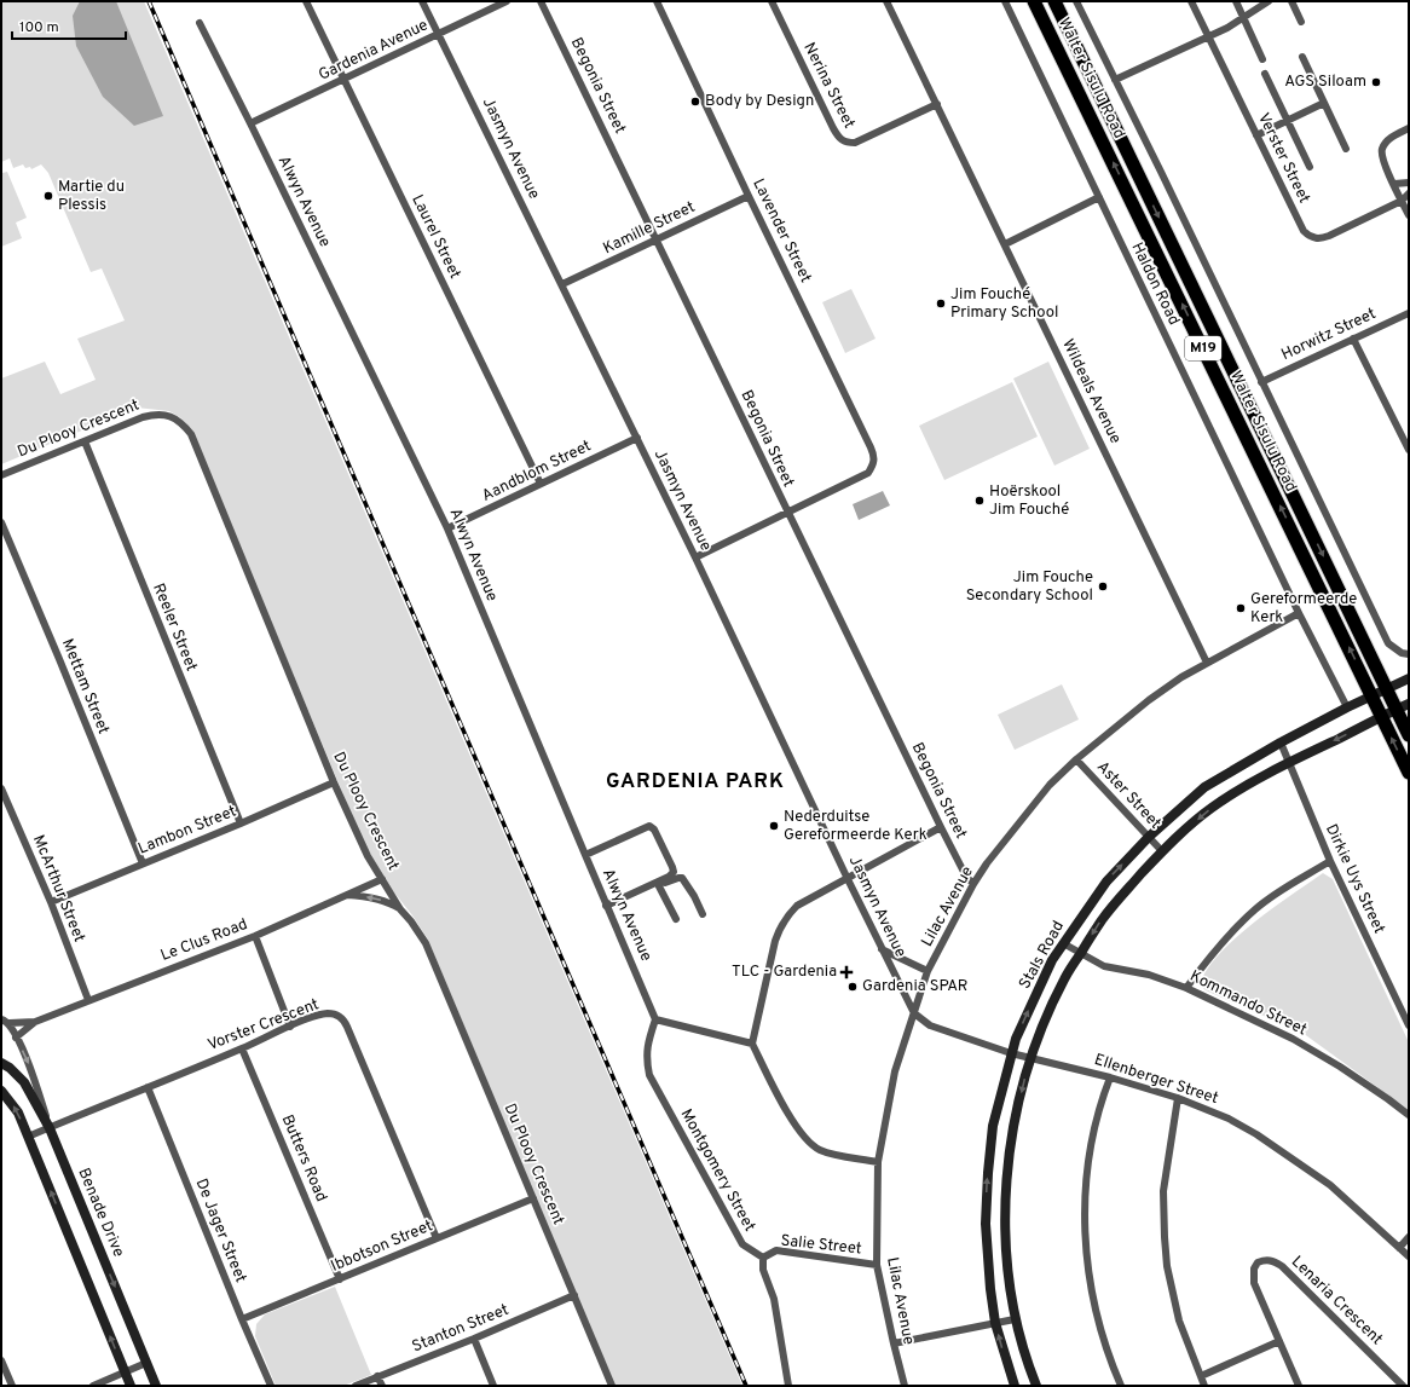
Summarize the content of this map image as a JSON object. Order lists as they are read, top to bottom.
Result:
{
  "streets": {
    "highway": ["Walter Sisulu Road", "M19"],
    "street": [
      "Gardenia Avenue",
      "Begonia Street",
      "Nerina Street",
      "Jasmyn Avenue",
      "Verster Street",
      "Alwyn Avenue",
      "Kamille Street",
      "Lavender Street",
      "Laurel Street",
      "Haldon Road",
      "Horwitz Street",
      "Wildeals Avenue",
      "Du Plooy Crescent",
      "Aandblom Street",
      "Reeler Street",
      "Mettam Street",
      "Aster Street",
      "Lambon Street",
      "Dirkie Uys Street",
      "McArthur Street",
      "Lilac Avenue",
      "Le Clus Road",
      "Stals Road",
      "Kommando Street",
      "Vorster Crescent",
      "Ellenberger Street",
      "Butters Road",
      "Montgomery Street",
      "Benade Drive",
      "De Jager Street",
      "Salie Street",
      "Ibbotson Street",
      "Lenaria Crescent",
      "Stanton Street"
    ]
  },
  "crossings": [
    ["Gardenia Avenue", "Jasmyn Avenue"],
    ["Gardenia Avenue", "Alwyn Avenue"],
    ["Gardenia Avenue", "Laurel Street"],
    ["Walter Sisulu Road", "Stals Road"],
    ["Begonia Street", "Kamille Street"],
    ["Begonia Street", "Lavender Street"],
    ["Begonia Street", "Lilac Avenue"],
    ["Nerina Street", "Wildeals Avenue"],
    ["Jasmyn Avenue", "Kamille Street"],
    ["Jasmyn Avenue", "Aandblom Street"],
    ["Jasmyn Avenue", "Lilac Avenue"],
    ["Jasmyn Avenue", "Ellenberger Street"],
    ["Alwyn Avenue", "Aandblom Street"],
    ["Alwyn Avenue", "Montgomery Street"],
    ["Kamille Street", "Lavender Street"],
    ["Laurel Street", "Aandblom Street"],
    ["Haldon Road", "Lilac Avenue"],
    ["Haldon Road", "Stals Road"],
    ["Wildeals Avenue", "Lilac Avenue"],
    ["Du Plooy Crescent", "Reeler Street"],
    ["Du Plooy Crescent", "Lambon Street"],
    ["Du Plooy Crescent", "Le Clus Road"],
    ["Du Plooy Crescent", "Ibbotson Street"],
    ["Du Plooy Crescent", "Stanton Street"],
    ["Reeler Street", "Lambon Street"],
    ["Mettam Street", "Lambon Street"],
    ["Aster Street", "Lilac Avenue"],
    ["Aster Street", "Stals Road"],
    ["Lambon Street", "McArthur Street"],
    ["Dirkie Uys Street", "Stals Road"],
    ["McArthur Street", "Le Clus Road"],
    ["Lilac Avenue", "Ellenberger Street"],
    ["Lilac Avenue", "Salie Street"],
    ["Stals Road", "Kommando Street"],
    ["Stals Road", "Ellenberger Street"],
    ["Vorster Crescent", "Butters Road"],
    ["Vorster Crescent", "Benade Drive"],
    ["Vorster Crescent", "De Jager Street"],
    ["Vorster Crescent", "Ibbotson Street"],
    ["Butters Road", "Ibbotson Street"],
    ["Montgomery Street", "Salie Street"],
    ["De Jager Street", "Ibbotson Street"]
  ],
  "districts": ["GARDENIA PARK"],
  "places": {
    "other": [
      "AGS Siloam",
      "Body by Design",
      "Martie du Plessis",
      "Jim Fouché Primary School",
      "Hoërskool Jim Fouché",
      "Jim Fouche Secondary School",
      "Gereformeerde Kerk",
      "Nederduitse Gereformeerde Kerk",
      "Gardenia SPAR"
    ],
    "health": ["TLC - Gardenia"]
  },
  "scale_bar": "100 m"
}
